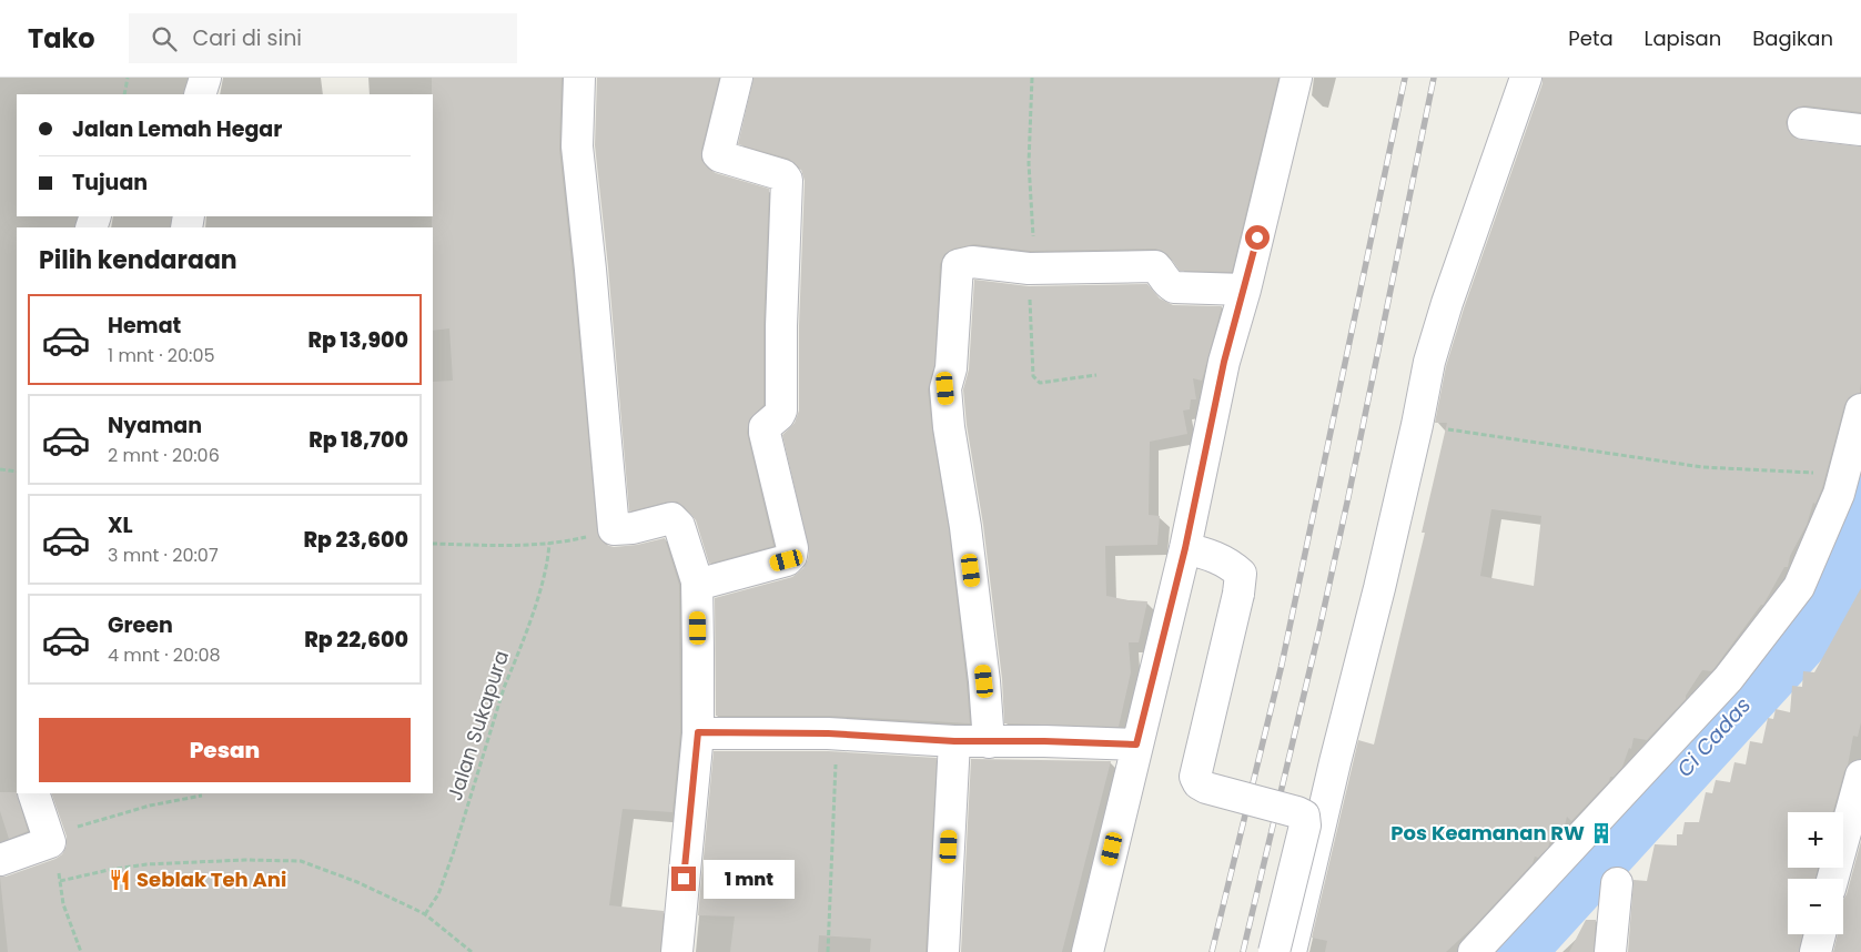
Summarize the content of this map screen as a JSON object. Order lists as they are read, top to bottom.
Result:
{
  "streets": {
    "path": ["Jalan Sukapura"]
  },
  "water": ["Ci Cadas"],
  "places": {
    "building": ["Pos Keamanan RW"],
    "restaurant": ["Seblak Teh Ani"]
  },
  "page": {
    "header": "Tako",
    "search": "Cari di sini",
    "nav": ["Peta", "Lapisan", "Bagikan"],
    "banner": ["Jalan Lemah Hegar", "Tujuan"],
    "heading": "Pilih kendaraan",
    "list": [
      {
        "name": "Hemat",
        "note": "1 mnt · 20:05",
        "value": "Rp 13,900"
      },
      {
        "name": "Nyaman",
        "note": "2 mnt · 20:06",
        "value": "Rp 18,700"
      },
      {
        "name": "XL",
        "note": "3 mnt · 20:07",
        "value": "Rp 23,600"
      },
      {
        "name": "Green",
        "note": "4 mnt · 20:08",
        "value": "Rp 22,600"
      }
    ],
    "buttons": "Pesan",
    "map_buttons": ["+", "−"],
    "bubble": "1 mnt"
  }
}
